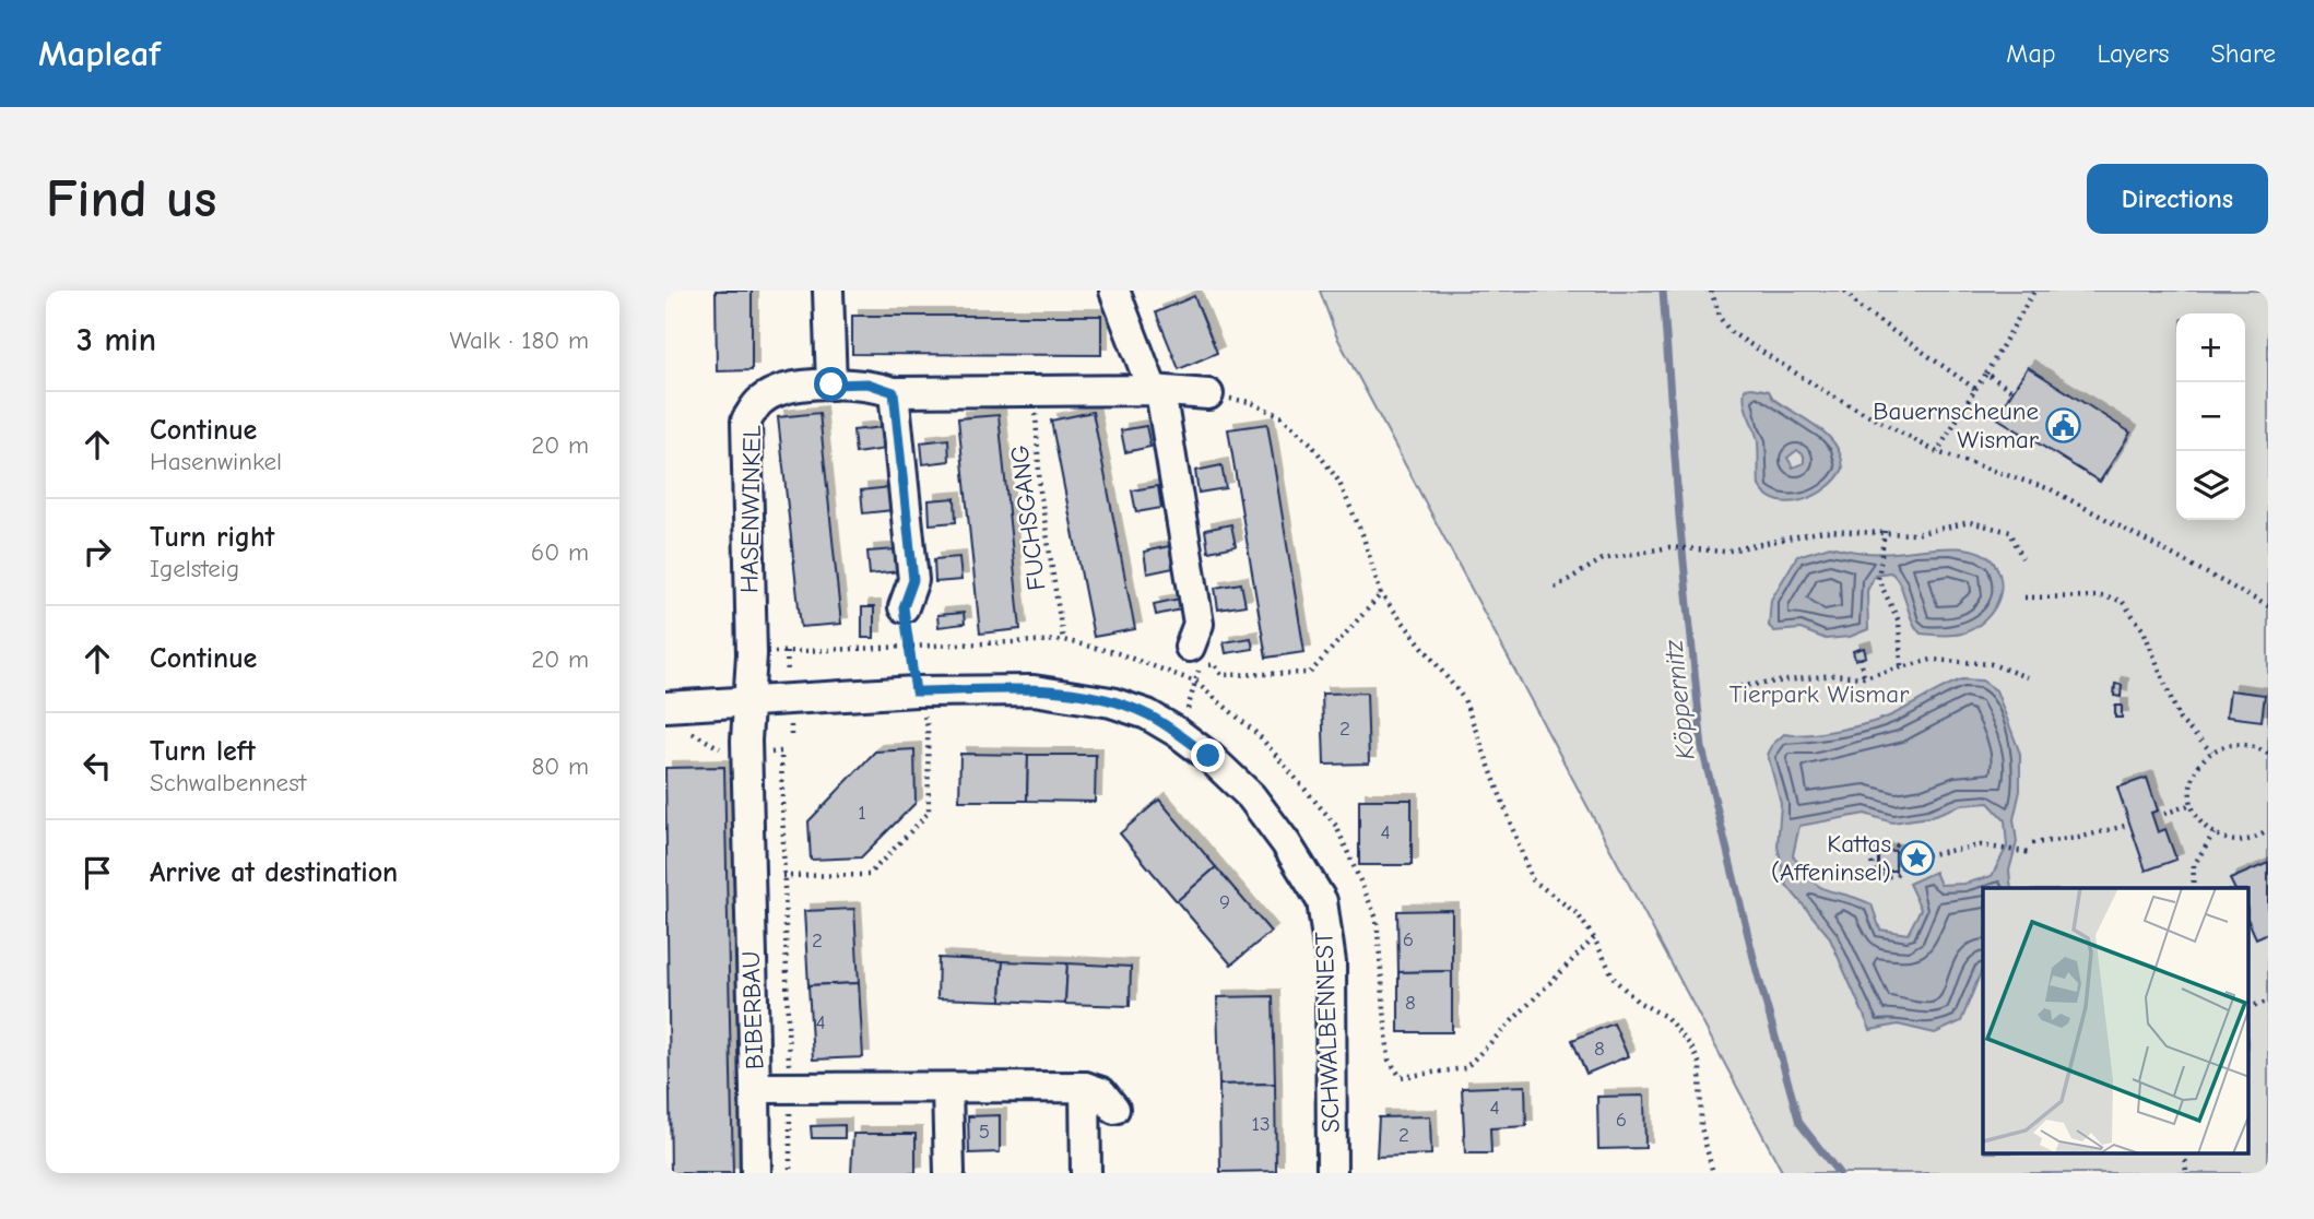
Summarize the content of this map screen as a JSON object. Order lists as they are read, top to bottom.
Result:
{
  "streets": {
    "street": ["HASENWINKEL", "BIBERBAU", "SCHWALBENNEST"],
    "path": ["FUCHSGANG"]
  },
  "crossings": [
    ["HASENWINKEL", "FUCHSGANG"],
    ["HASENWINKEL", "BIBERBAU"],
    ["HASENWINKEL", "SCHWALBENNEST"],
    ["BIBERBAU", "SCHWALBENNEST"]
  ],
  "water": ["Köppernitz"],
  "parks": ["Tierpark Wismar"],
  "places": {
    "public building": ["Bauernscheune Wismar"],
    "place": ["Kattas (Affeninsel)"]
  },
  "house_numbers": [
    "2",
    "1",
    "4",
    "9",
    "6",
    "2",
    "8",
    "4",
    "8",
    "4",
    "6",
    "13",
    "5",
    "2"
  ],
  "page": {
    "header": "Mapleaf",
    "nav": ["Map", "Layers", "Share"],
    "buttons": "Directions",
    "title": "Find us",
    "heading": ["3 min", "Walk · 180 m"],
    "map_buttons": ["+", "−"],
    "list": [
      ["Continue", "Hasenwinkel", "20 m"],
      ["Turn right", "Igelsteig", "60 m"],
      ["Continue", "20 m"],
      ["Turn left", "Schwalbennest", "80 m"],
      "Arrive at destination"
    ]
  }
}
